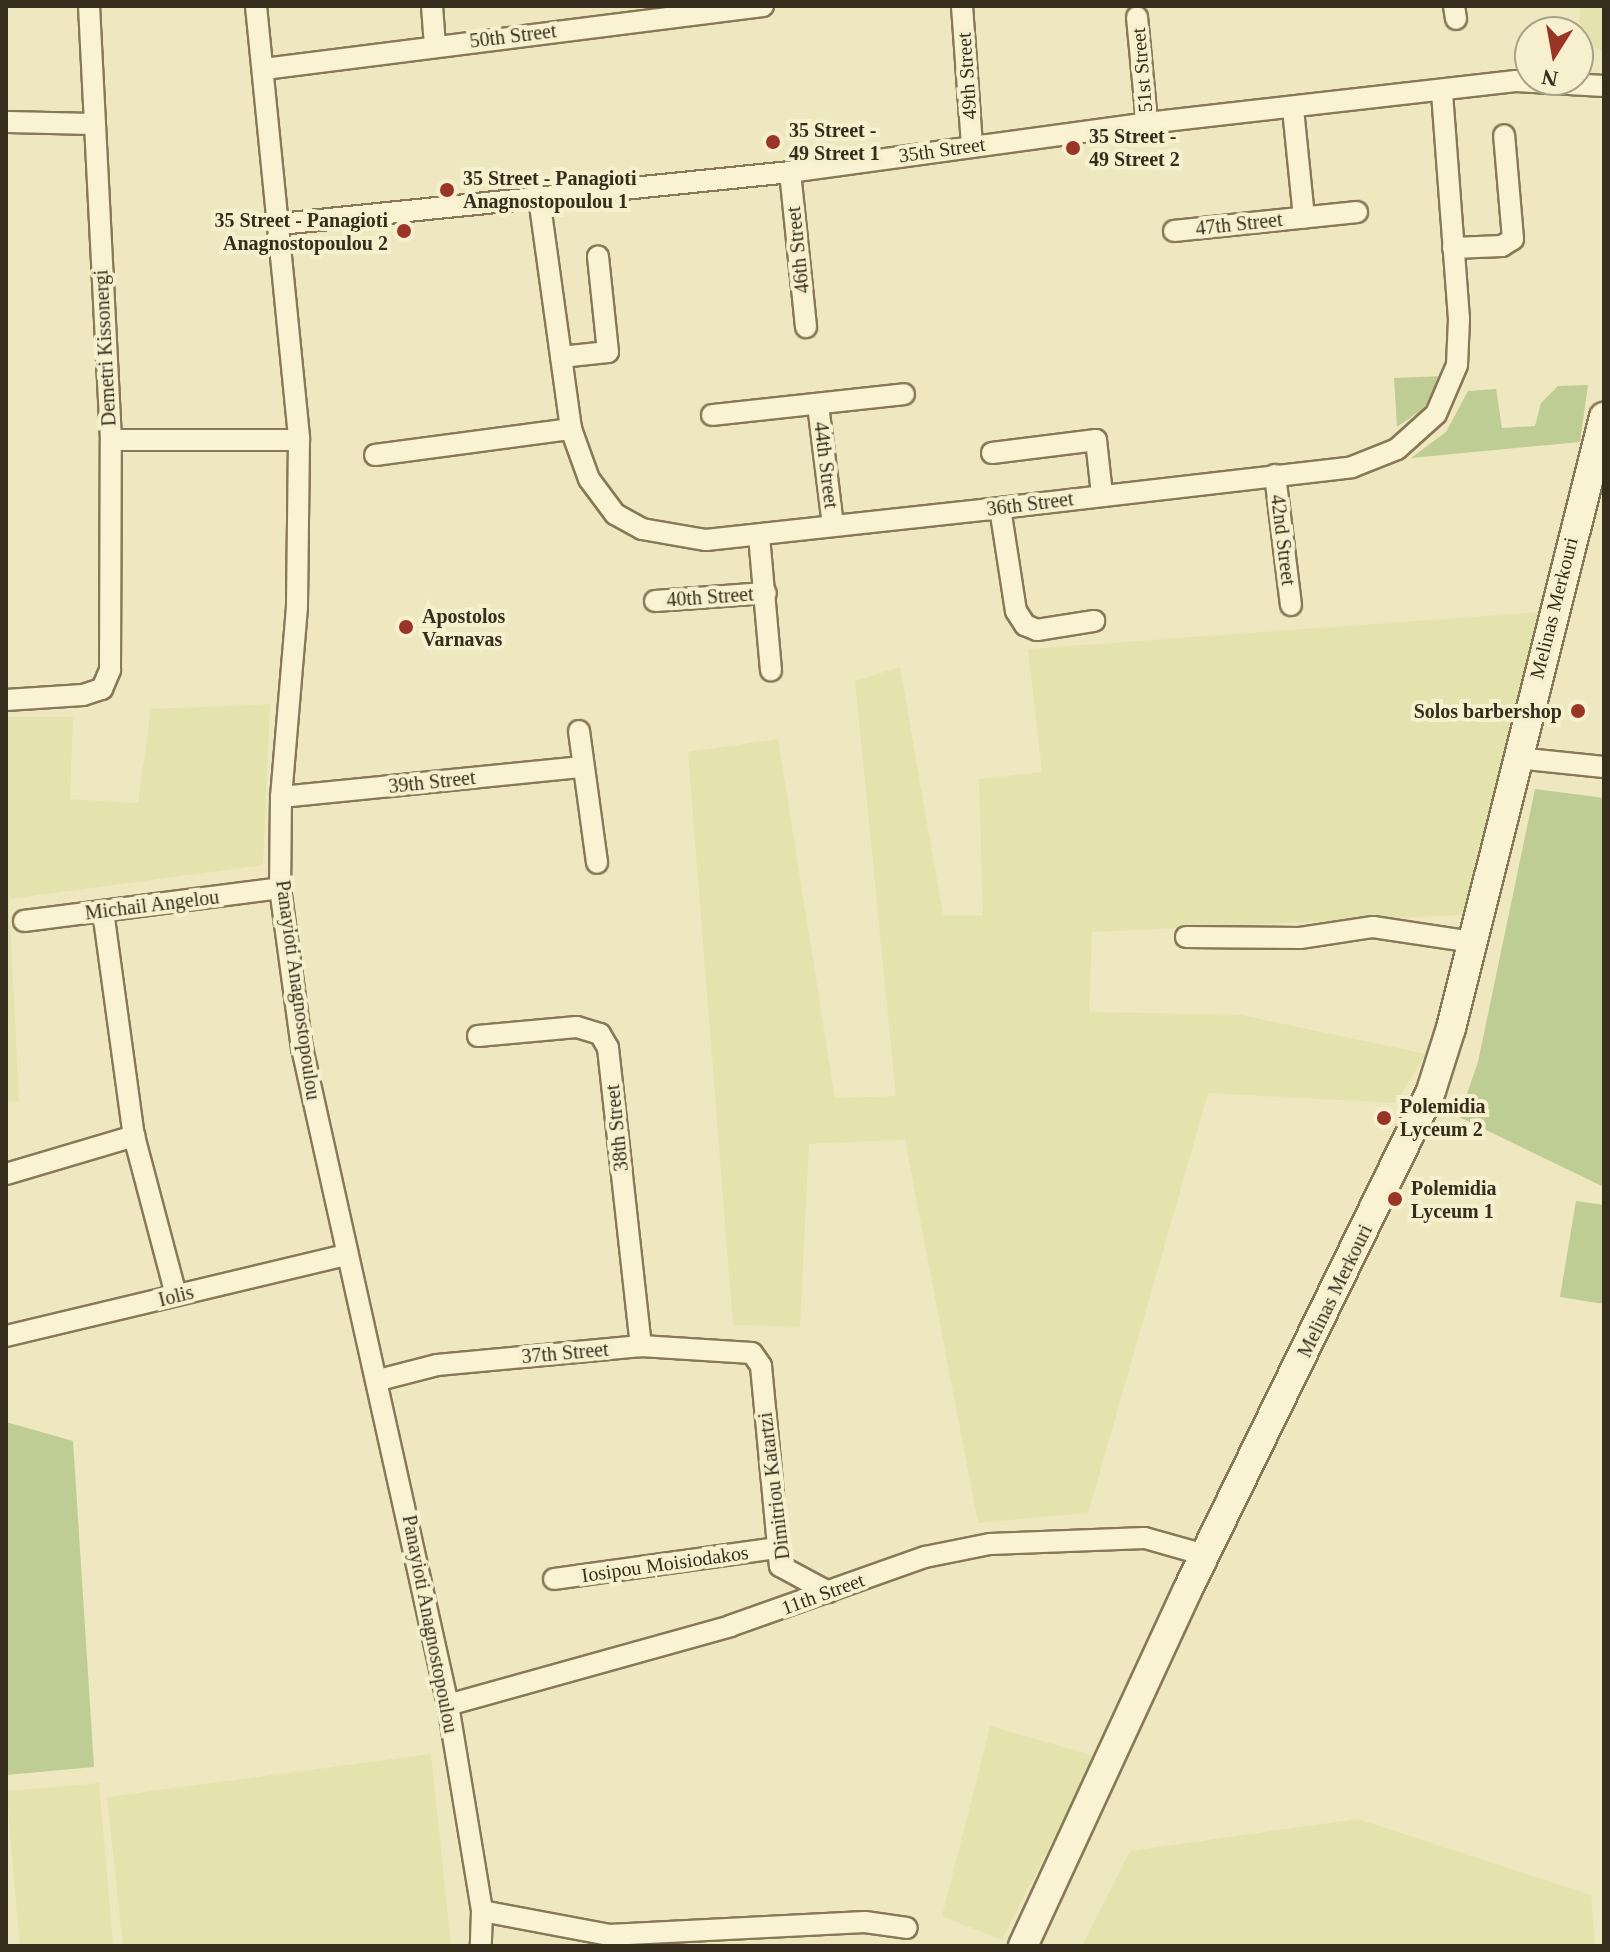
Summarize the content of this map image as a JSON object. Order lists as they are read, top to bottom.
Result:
{
  "streets": {
    "main road": ["Melinas Merkouri"],
    "street": [
      "50th Street",
      "51st Street",
      "49th Street",
      "35th Street",
      "47th Street",
      "46th Street",
      "Demetri Kissonergi",
      "44th Street",
      "36th Street",
      "42nd Street",
      "40th Street",
      "39th Street",
      "Michail Angelou",
      "Panayioti Anagnostopoulou",
      "38th Street",
      "Iolis",
      "37th Street",
      "Dimitriou Katartzi",
      "Iosipou Moisiodakos",
      "11th Street"
    ]
  },
  "crossings": [
    ["50th Street", "Panayioti Anagnostopoulou"],
    ["51st Street", "35th Street"],
    ["49th Street", "35th Street"],
    ["35th Street", "47th Street"],
    ["35th Street", "46th Street"],
    ["35th Street", "36th Street"],
    ["35th Street", "Panayioti Anagnostopoulou"],
    ["44th Street", "36th Street"],
    ["36th Street", "42nd Street"],
    ["36th Street", "40th Street"],
    ["Melinas Merkouri", "11th Street"],
    ["39th Street", "Panayioti Anagnostopoulou"],
    ["Michail Angelou", "Panayioti Anagnostopoulou"],
    ["Panayioti Anagnostopoulou", "Iolis"],
    ["Panayioti Anagnostopoulou", "37th Street"],
    ["Panayioti Anagnostopoulou", "11th Street"],
    ["38th Street", "37th Street"],
    ["37th Street", "Dimitriou Katartzi"],
    ["Dimitriou Katartzi", "Iosipou Moisiodakos"],
    ["Dimitriou Katartzi", "11th Street"]
  ],
  "places": [
    "35 Street - 49 Street 1",
    "35 Street - 49 Street 2",
    "35 Street - Panagioti Anagnostopoulou 1",
    "35 Street - Panagioti Anagnostopoulou 2",
    "Apostolos Varnavas",
    "Solos barbershop",
    "Polemidia Lyceum 2",
    "Polemidia Lyceum 1"
  ],
  "north": "bottom"
}
